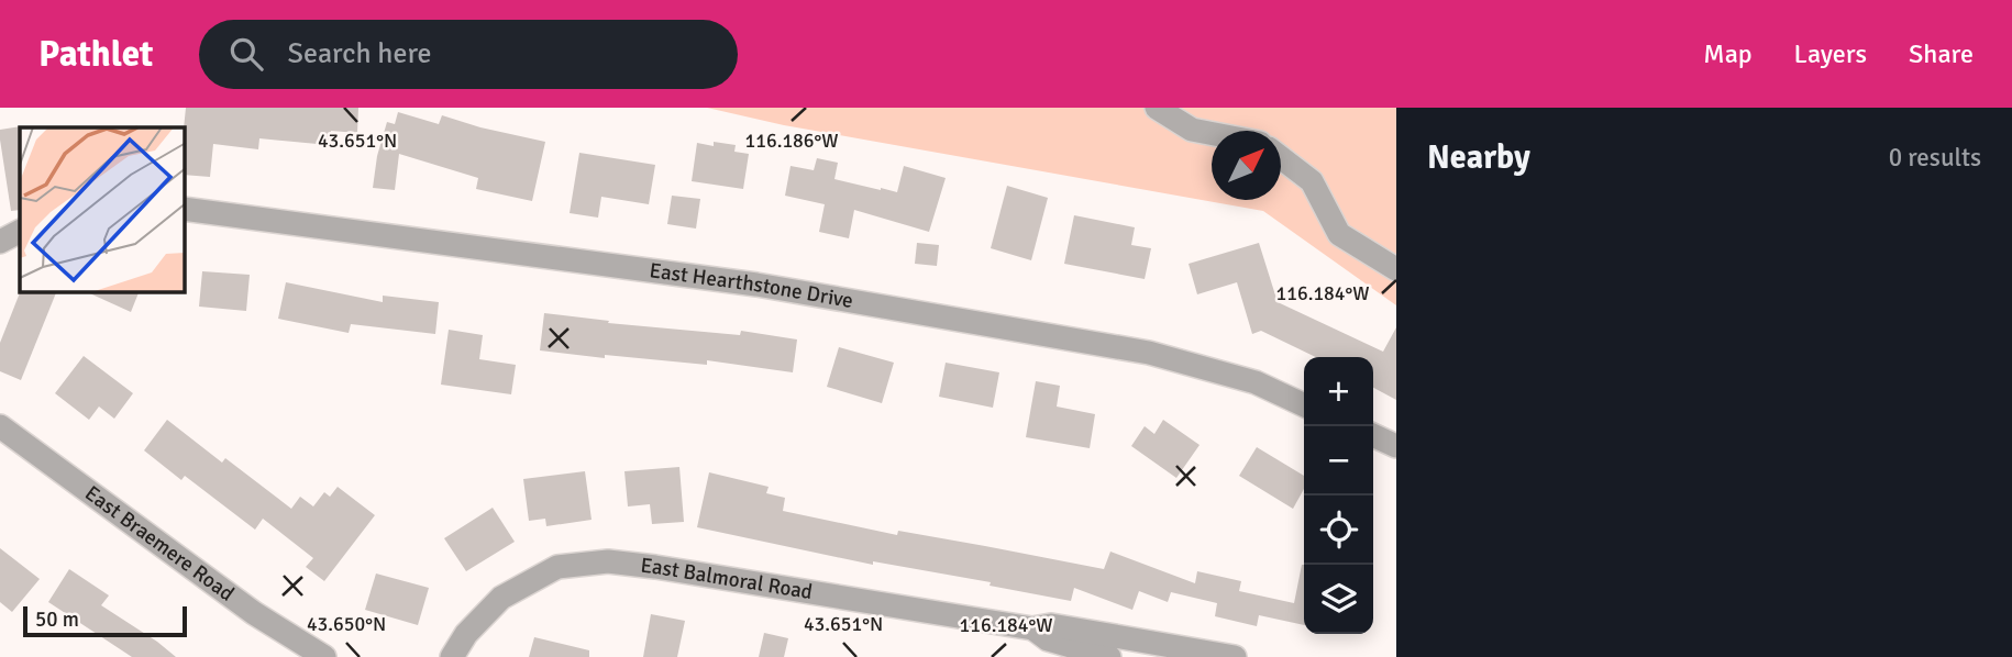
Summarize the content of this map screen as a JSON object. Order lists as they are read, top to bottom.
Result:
{
  "streets": {
    "street": ["East Hearthstone Drive", "East Braemere Road", "East Balmoral Road"]
  },
  "scale_bar": "50 m",
  "north": "top right",
  "page": {
    "header": "Pathlet",
    "search": "Search here",
    "nav": ["Map", "Layers", "Share"],
    "heading": ["Nearby", "0 results"],
    "map_buttons": ["+", "−"],
    "scale": "50 m"
  },
  "coordinates": [
    "116.186°W",
    "43.651°N",
    "116.184°W",
    "43.650°N"
  ]
}
